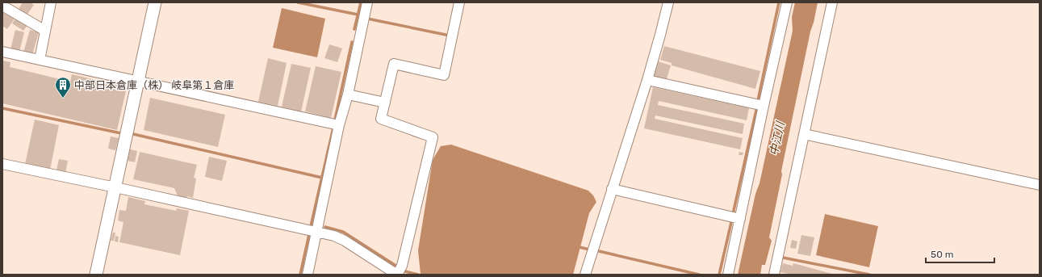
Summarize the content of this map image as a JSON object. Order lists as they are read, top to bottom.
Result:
{
  "water": ["中江川"],
  "places": {
    "building": ["中部日本倉庫（株） 岐阜第１倉庫"]
  },
  "scale_bar": "50 m"
}
